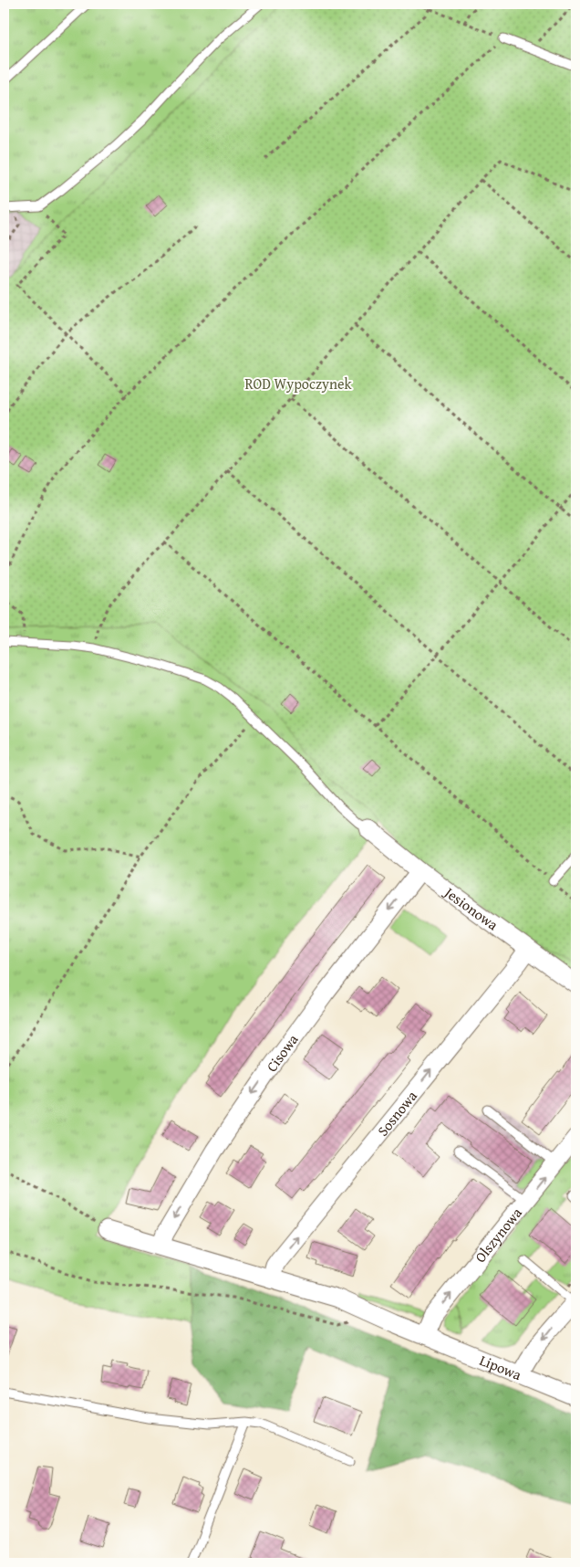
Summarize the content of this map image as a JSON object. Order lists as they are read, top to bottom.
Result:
{
  "streets": {
    "street": [
      "Jesionowa",
      "Cisowa",
      "Sosnowa",
      "Olszynowa",
      "Lipowa"
    ]
  },
  "crossings": [
    ["Jesionowa", "Cisowa"],
    ["Jesionowa", "Sosnowa"],
    ["Cisowa", "Lipowa"],
    ["Sosnowa", "Lipowa"],
    ["Olszynowa", "Lipowa"]
  ],
  "one_way": ["Cisowa", "Sosnowa"],
  "parks": ["ROD Wypoczynek"]
}
